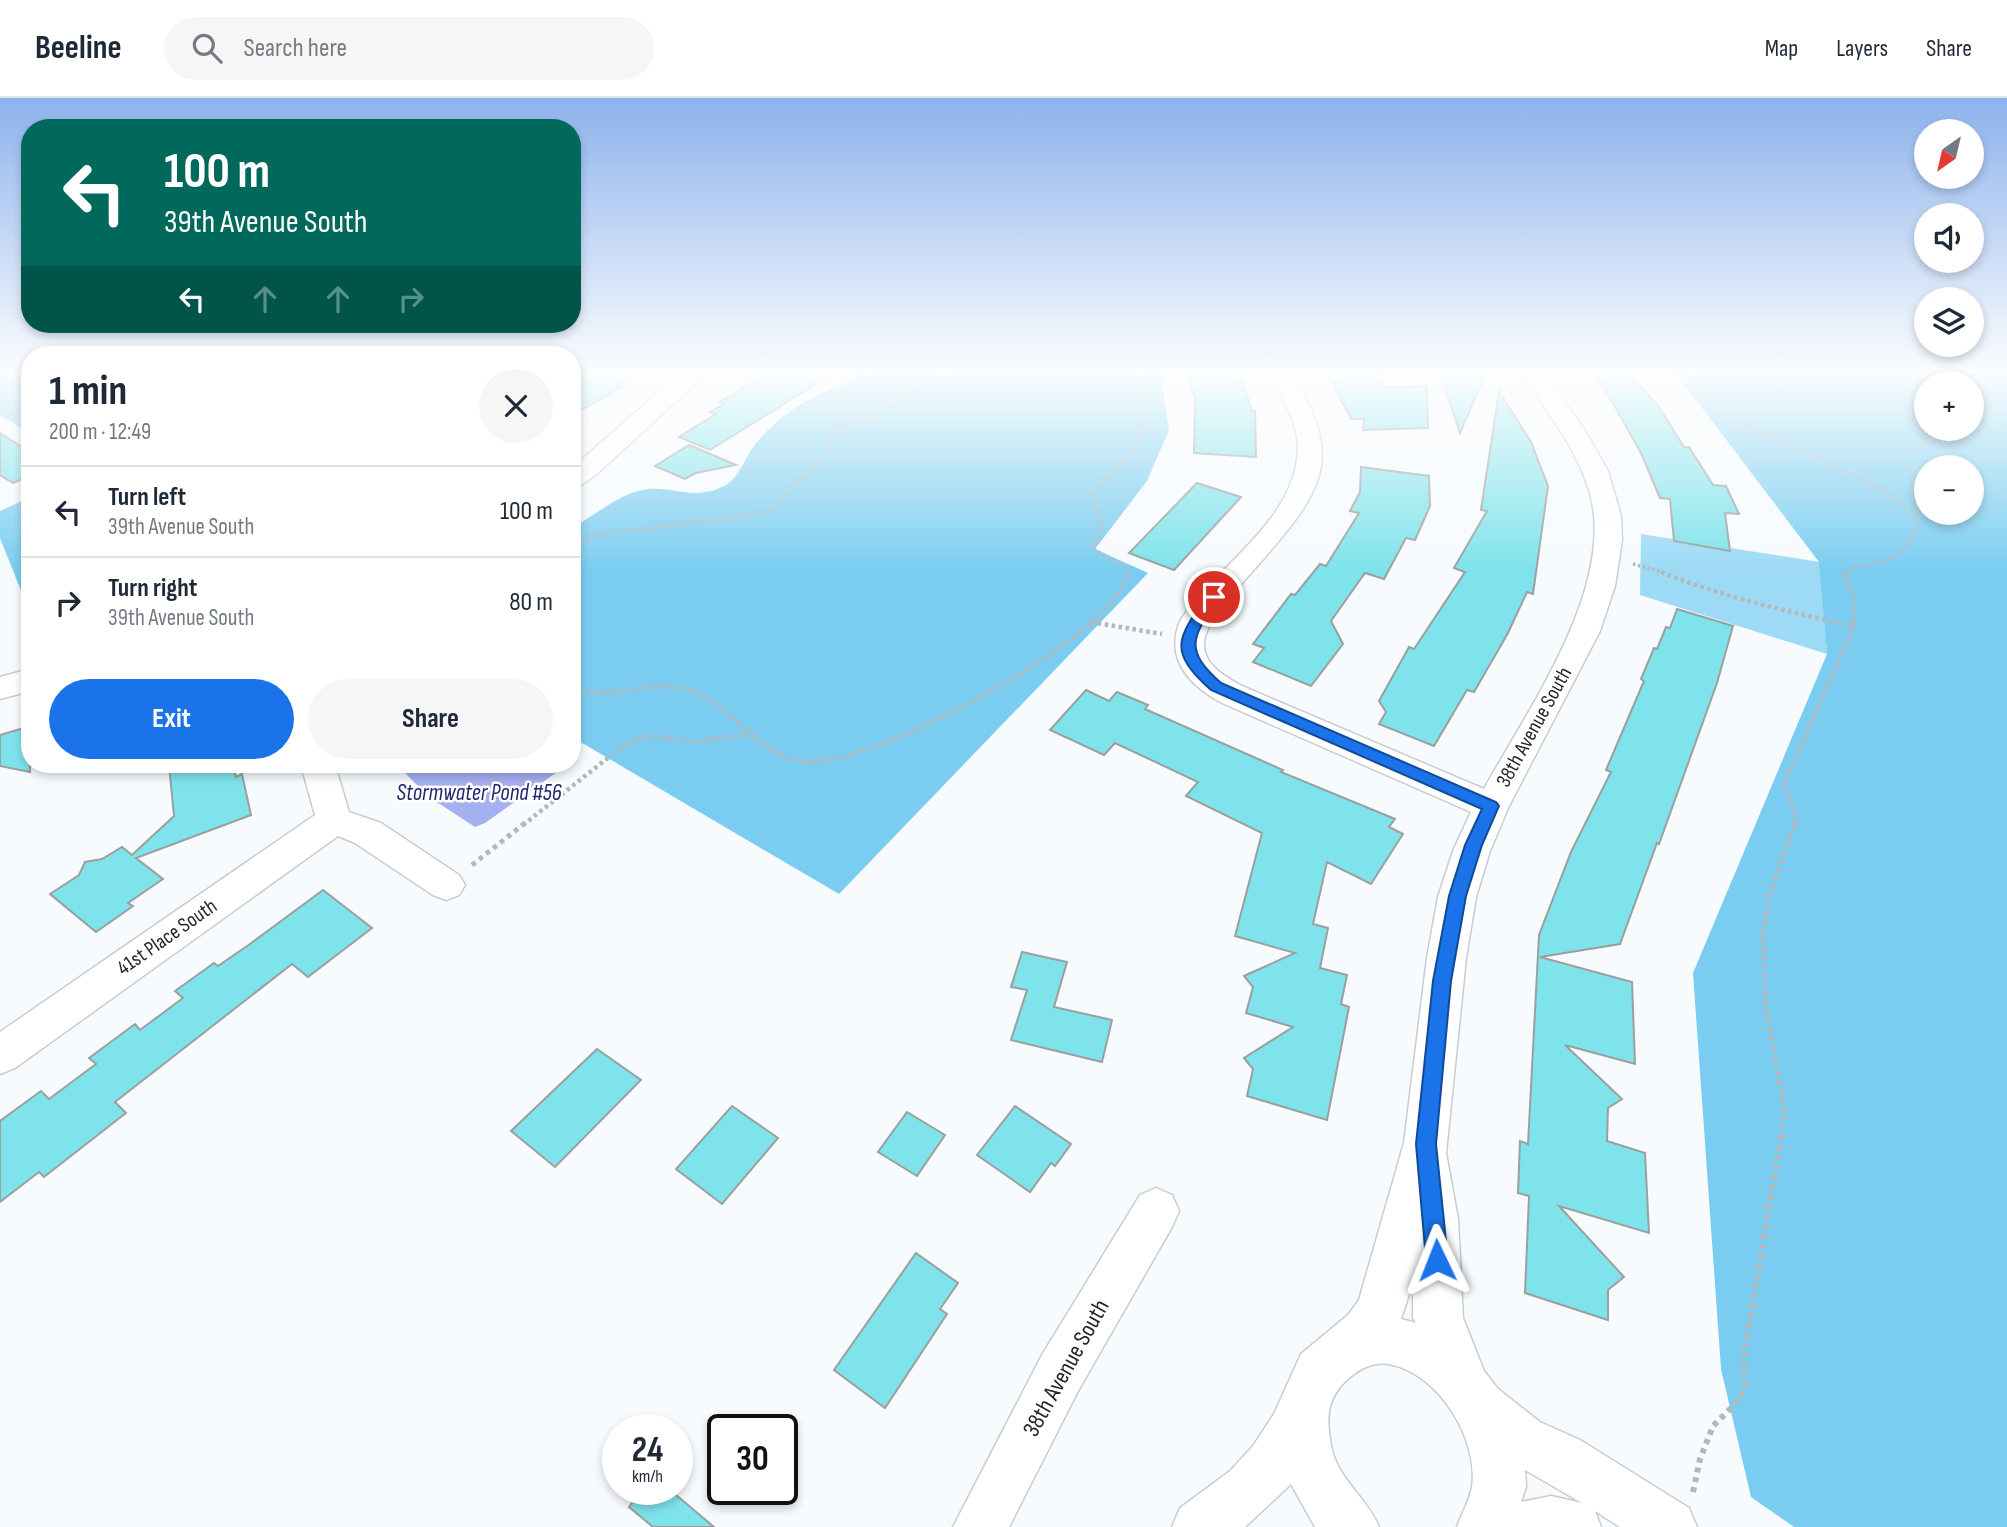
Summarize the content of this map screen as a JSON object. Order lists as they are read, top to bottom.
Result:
{
  "streets": {
    "street": ["38th Avenue South", "41st Place South"]
  },
  "water": ["Stormwater Pond #56"],
  "north": "bottom left",
  "page": {
    "header": "Beeline",
    "search": "Search here",
    "nav": ["Map", "Layers", "Share"],
    "map_buttons": ["+", "−"],
    "turn": ["100 m", "39th Avenue South"],
    "heading": ["1 min", "200 m · 12:49"],
    "list": [
      {
        "name": "Turn left",
        "note": "39th Avenue South",
        "value": "100 m"
      },
      {
        "name": "Turn right",
        "note": "39th Avenue South",
        "value": "80 m"
      }
    ],
    "buttons": ["Exit", "Share"],
    "speed": "24 km/h",
    "limit": "30"
  }
}
